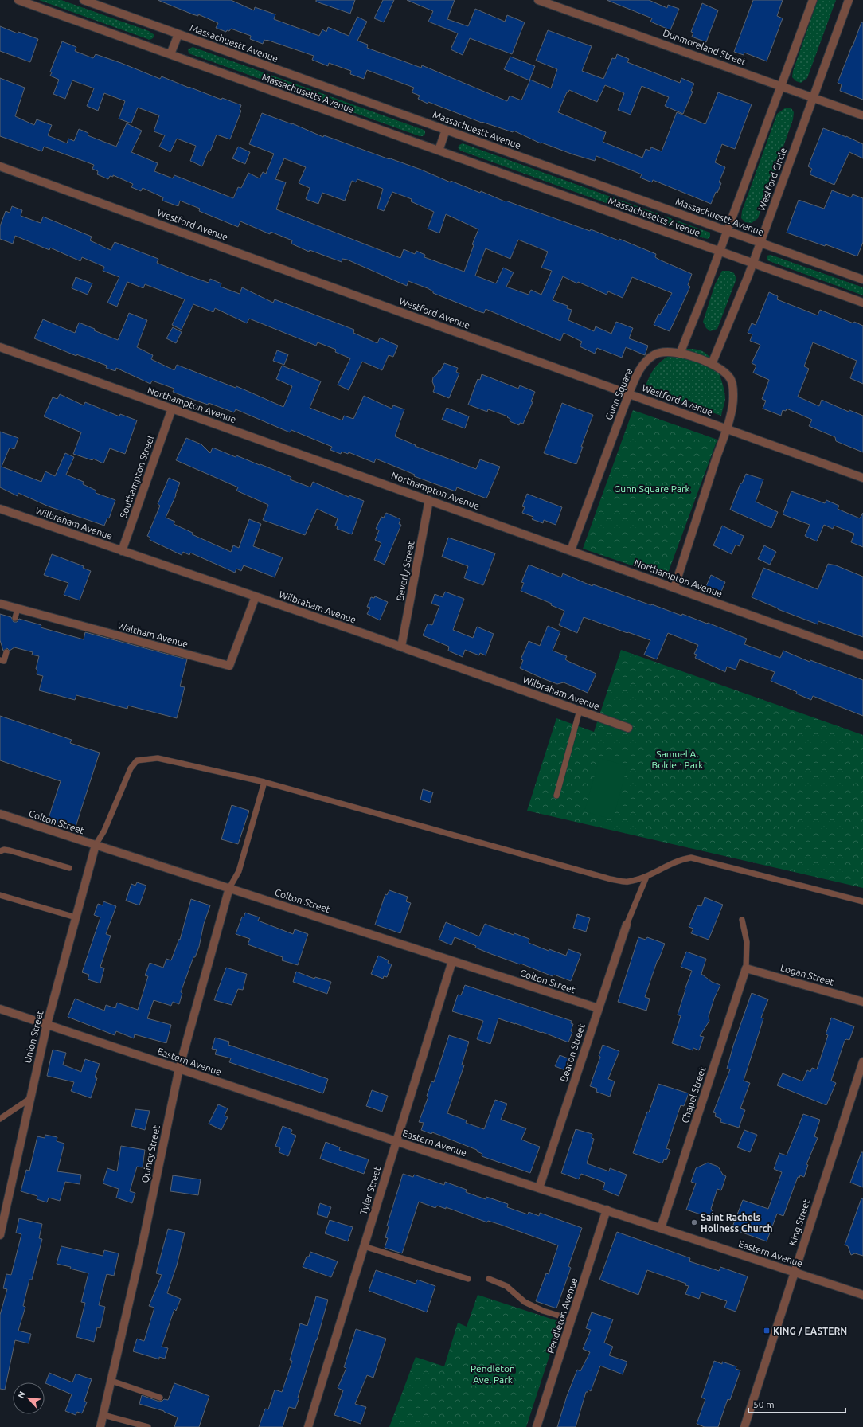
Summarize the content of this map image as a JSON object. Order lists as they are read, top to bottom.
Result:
{
  "streets": {
    "street": [
      "Massachuestt Avenue",
      "Dunmoreland Street",
      "Massachusetts Avenue",
      "Westford Circle",
      "Westford Avenue",
      "Gunn Square",
      "Northampton Avenue",
      "Southampton Street",
      "Wilbraham Avenue",
      "Beverly Street",
      "Waltham Avenue",
      "Colton Street",
      "Logan Street",
      "Union Street",
      "Beacon Street",
      "Eastern Avenue",
      "Chapel Street",
      "Quincy Street",
      "Tyler Street",
      "King Street",
      "Pendleton Avenue"
    ]
  },
  "crossings": [
    ["Massachuestt Avenue", "Westford Circle"],
    ["Dunmoreland Street", "Westford Circle"],
    ["Massachusetts Avenue", "Westford Circle"],
    ["Westford Circle", "Gunn Square"],
    ["Westford Avenue", "Gunn Square"],
    ["Gunn Square", "Northampton Avenue"],
    ["Northampton Avenue", "Southampton Street"],
    ["Northampton Avenue", "Beverly Street"],
    ["Southampton Street", "Wilbraham Avenue"],
    ["Wilbraham Avenue", "Beverly Street"],
    ["Wilbraham Avenue", "Waltham Avenue"],
    ["Colton Street", "Union Street"],
    ["Colton Street", "Beacon Street"],
    ["Colton Street", "Quincy Street"],
    ["Colton Street", "Tyler Street"],
    ["Logan Street", "Chapel Street"],
    ["Union Street", "Eastern Avenue"],
    ["Beacon Street", "Eastern Avenue"],
    ["Eastern Avenue", "Chapel Street"],
    ["Eastern Avenue", "Quincy Street"],
    ["Eastern Avenue", "Tyler Street"],
    ["Eastern Avenue", "King Street"],
    ["Eastern Avenue", "Pendleton Avenue"]
  ],
  "parks": ["Gunn Square Park", "Samuel A. Bolden Park", "Pendleton Ave. Park"],
  "places": {
    "other": ["Saint Rachels Holiness Church"],
    "transit": ["KING / EASTERN"]
  },
  "scale_bar": "50 m",
  "north": "top left"
}
